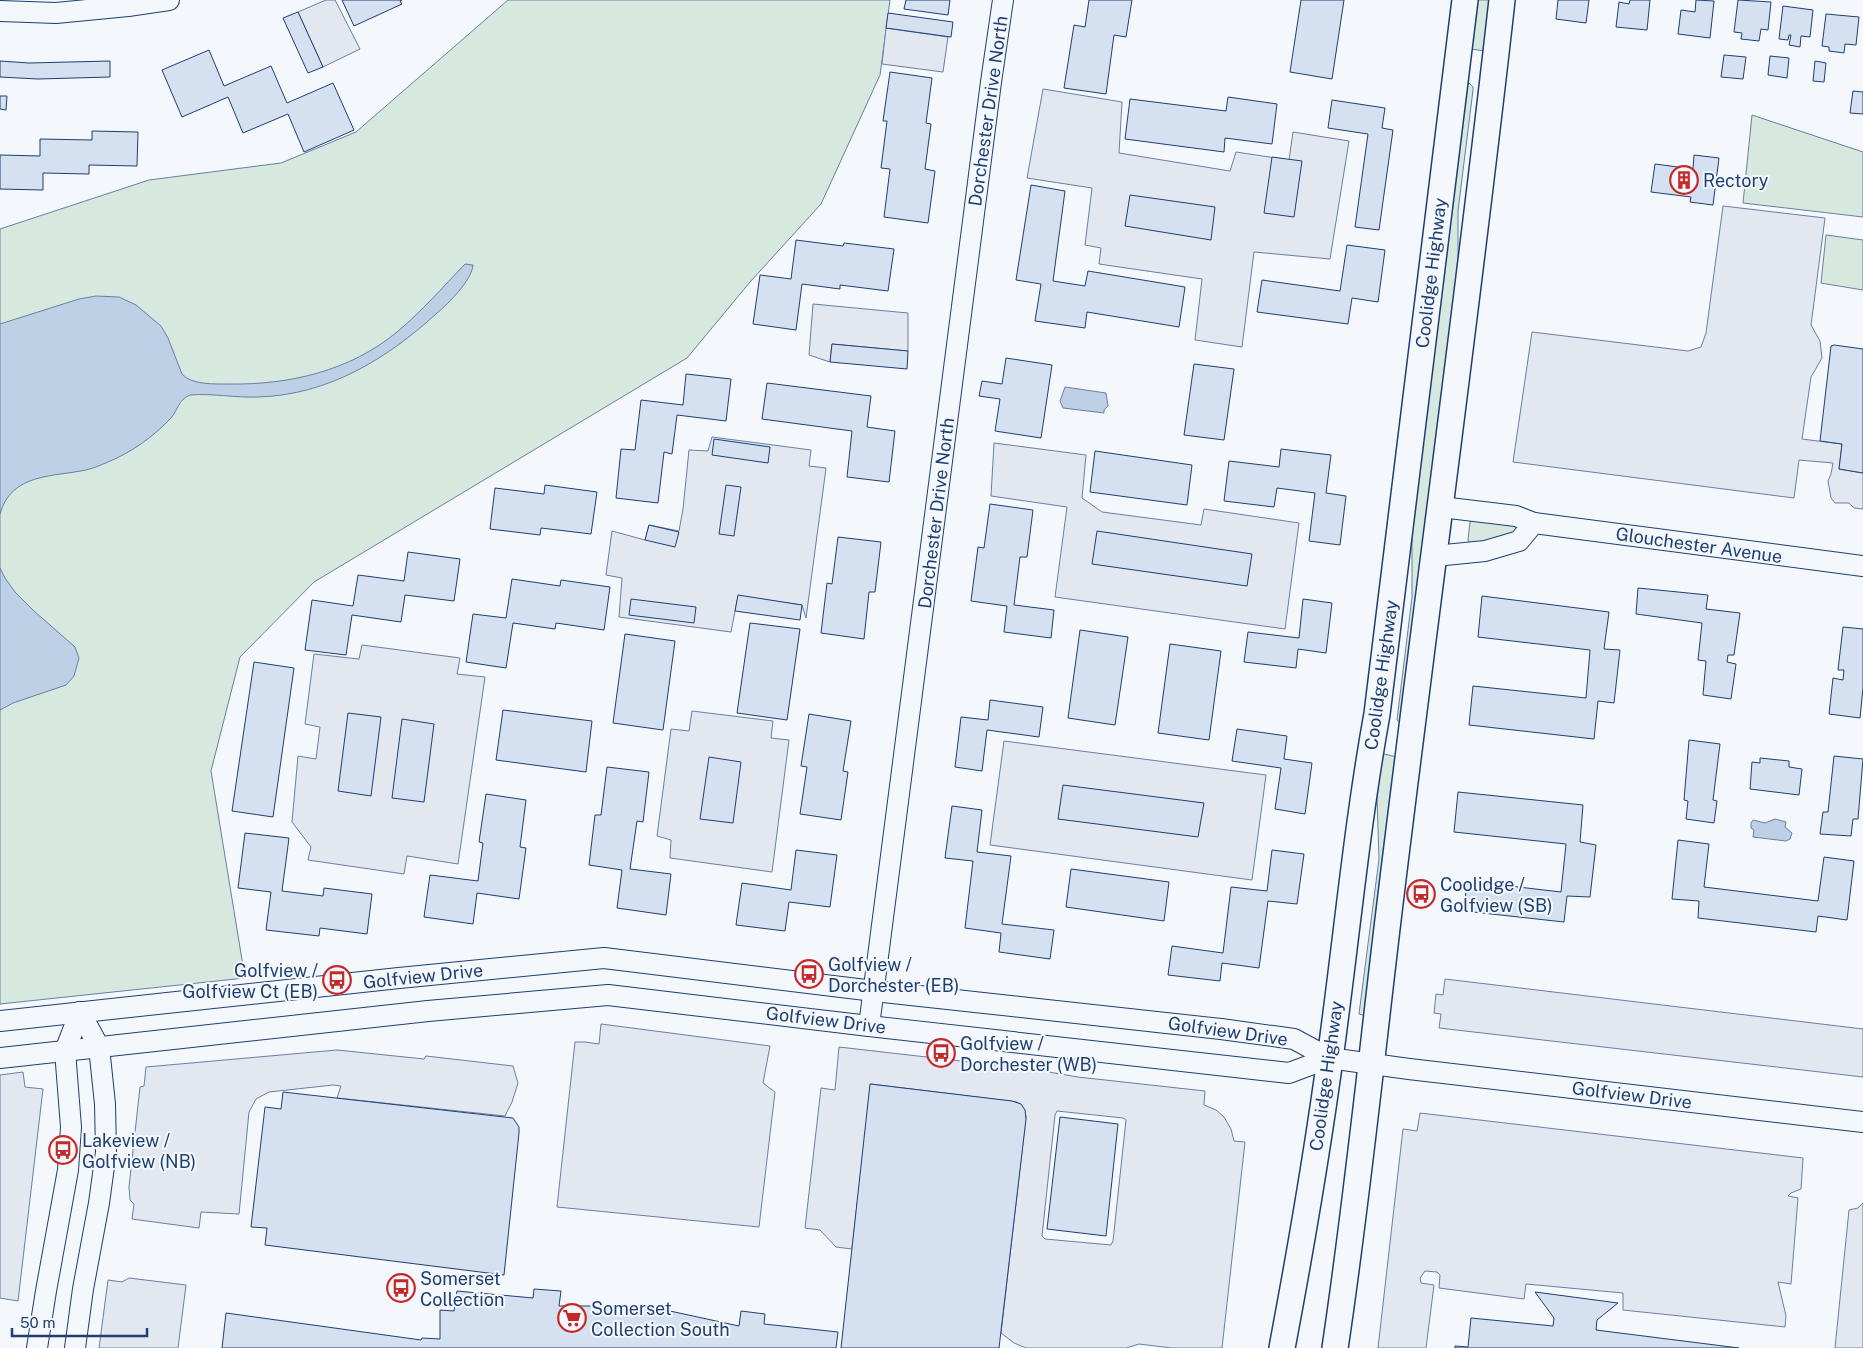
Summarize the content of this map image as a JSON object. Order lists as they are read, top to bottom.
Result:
{
  "streets": {
    "main road": ["Coolidge Highway"],
    "street": ["Dorchester Drive North", "Glouchester Avenue", "Golfview Drive"]
  },
  "crossings": [
    ["Dorchester Drive North", "Golfview Drive"],
    ["Coolidge Highway", "Golfview Drive"]
  ],
  "places": {
    "building": ["Rectory"],
    "bus stop": [
      "Coolidge / Golfview (SB)",
      "Golfview / Dorchester (EB)",
      "Golfview / Golfview Ct (EB)",
      "Golfview / Dorchester (WB)",
      "Lakeview / Golfview (NB)",
      "Somerset Collection"
    ],
    "supermarket": ["Somerset Collection South"]
  },
  "scale_bar": "50 m"
}
